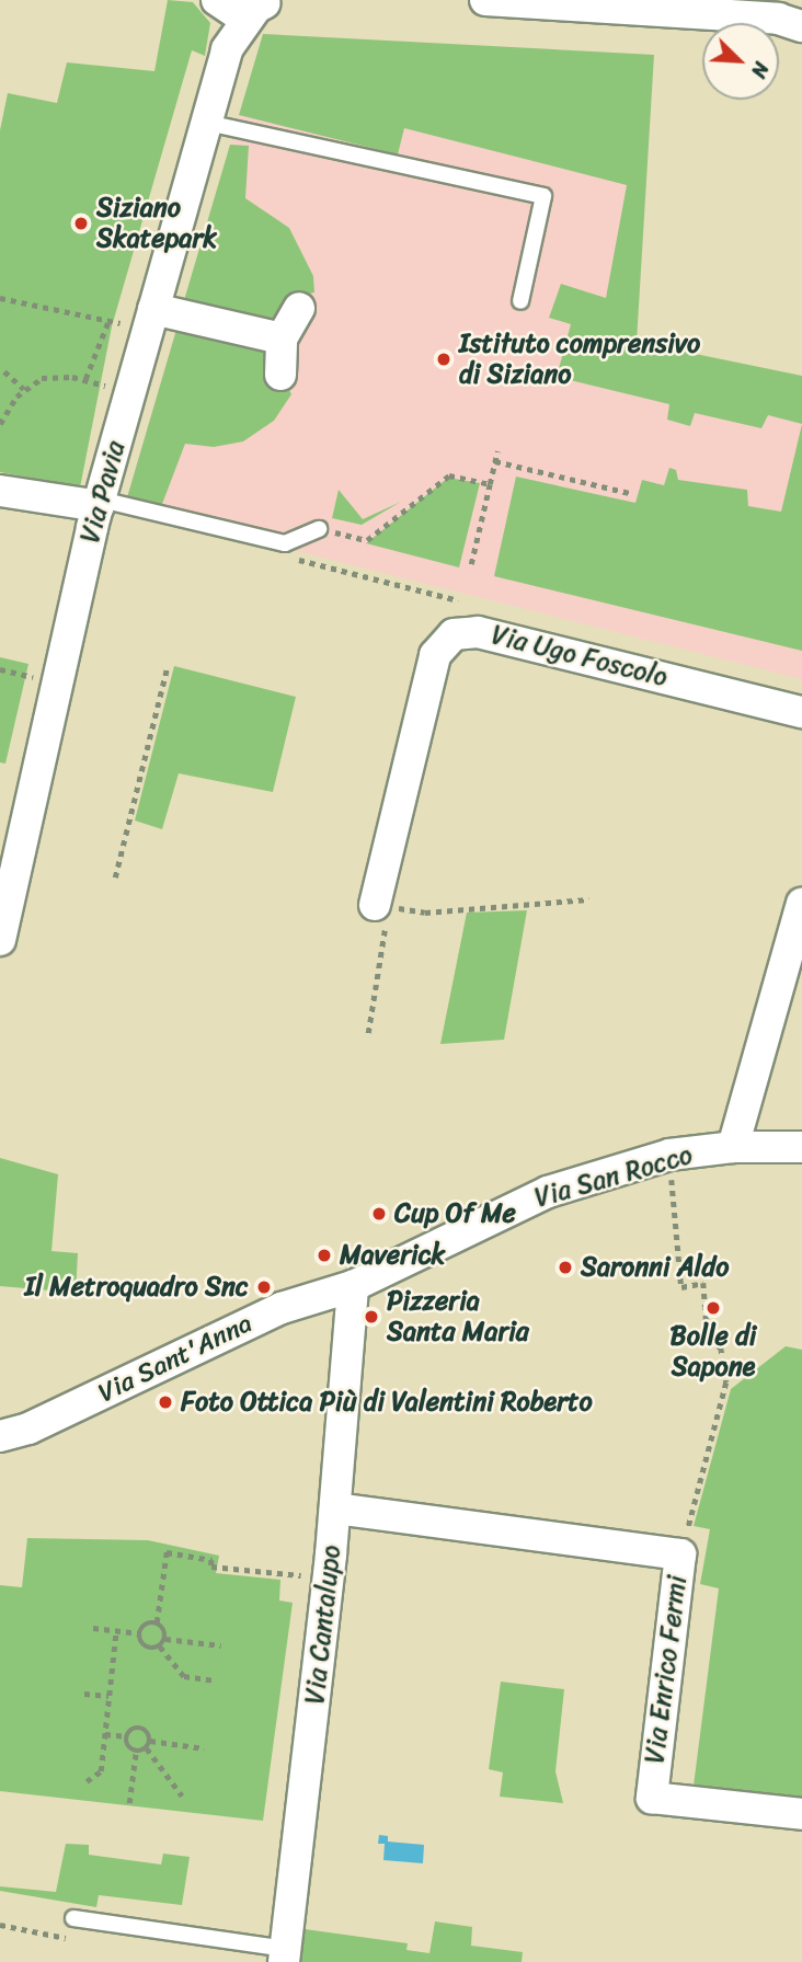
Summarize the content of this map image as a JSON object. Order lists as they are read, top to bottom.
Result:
{
  "streets": {
    "street": [
      "Via Pavia",
      "Via Ugo Foscolo",
      "Via San Rocco",
      "Via Sant'Anna",
      "Via Cantalupo",
      "Via Enrico Fermi"
    ]
  },
  "crossings": [
    ["Via San Rocco", "Via Sant'Anna"],
    ["Via San Rocco", "Via Cantalupo"],
    ["Via Sant'Anna", "Via Cantalupo"],
    ["Via Cantalupo", "Via Enrico Fermi"]
  ],
  "places": [
    "Siziano Skatepark",
    "Istituto comprensivo di Siziano",
    "Cup Of Me",
    "Maverick",
    "Saronni Aldo",
    "Il Metroquadro Snc",
    "Bolle di Sapone",
    "Pizzeria Santa Maria",
    "Foto Ottica Più di Valentini Roberto"
  ],
  "north": "bottom right"
}
